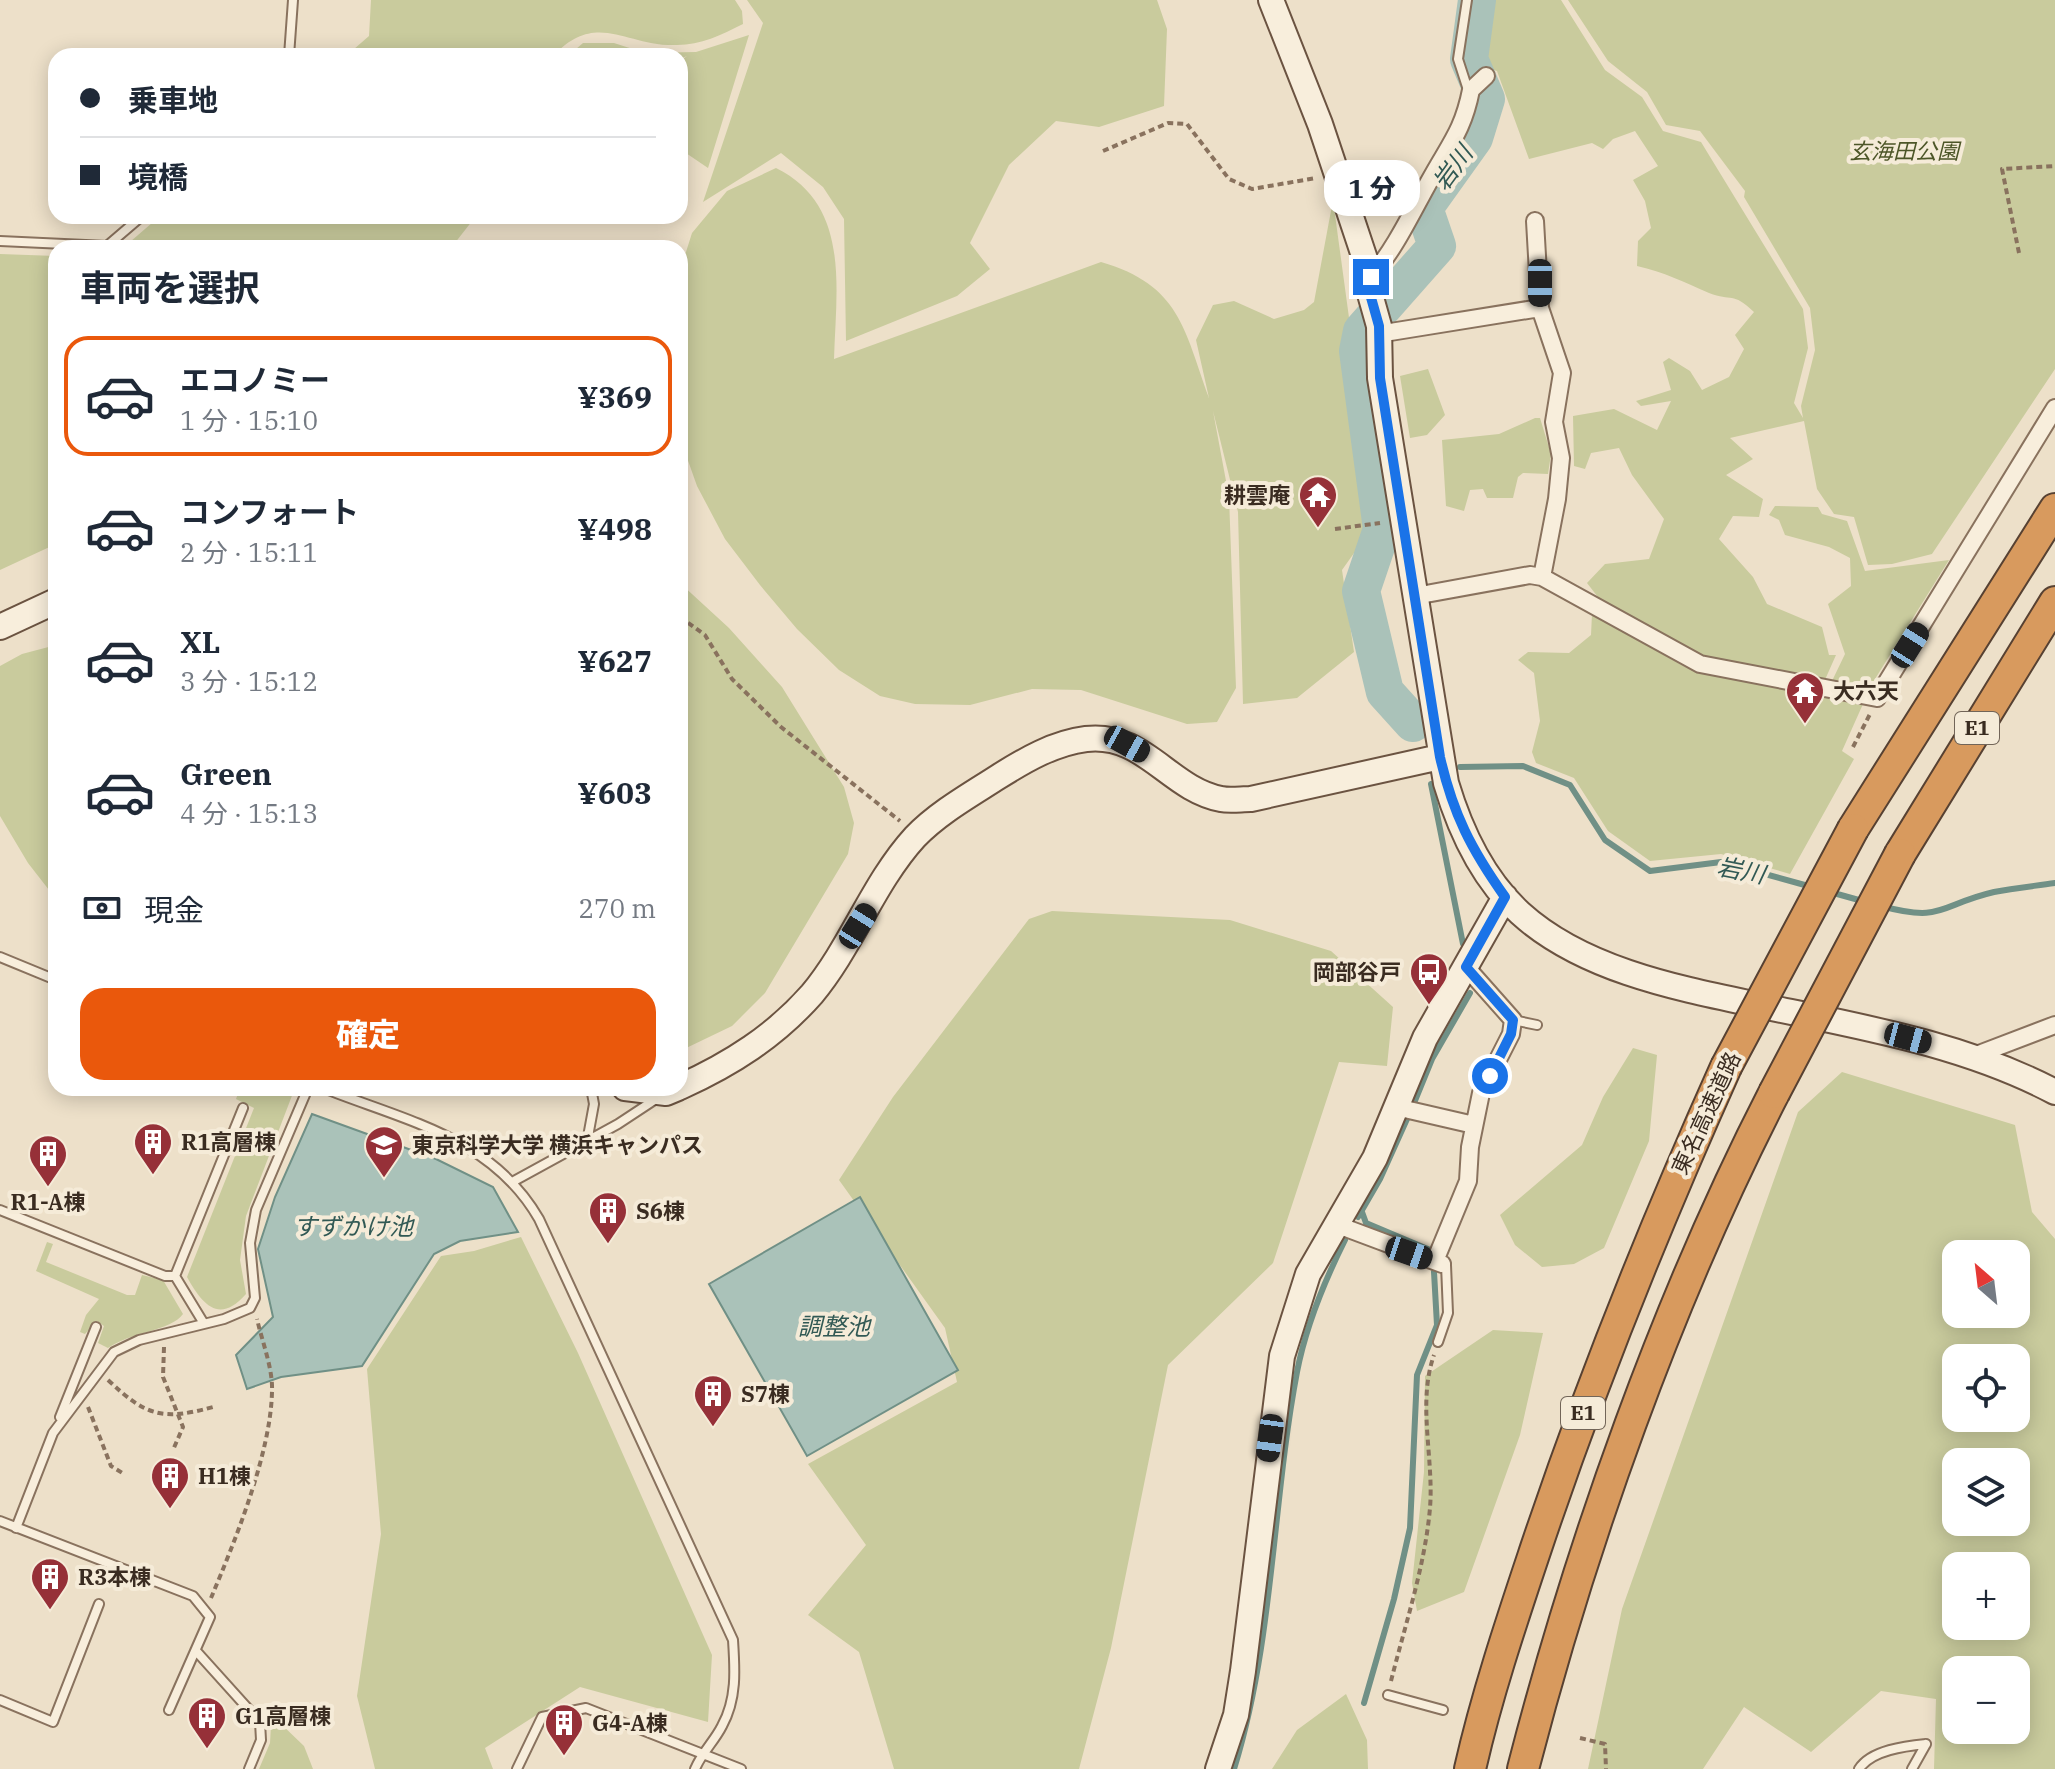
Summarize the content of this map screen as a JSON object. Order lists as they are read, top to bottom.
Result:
{
  "streets": {
    "highway": ["E1", "東名高速道路"]
  },
  "water": ["岩川", "すずかけ池", "調整池"],
  "parks": ["玄海田公園"],
  "places": {
    "temple": ["耕雲庵", "大六天"],
    "bus stop": ["岡部谷戸"],
    "building": [
      "R1高層棟",
      "R1-A棟",
      "S6棟",
      "S7棟",
      "H1棟",
      "R3本棟",
      "G1高層棟",
      "G4-A棟"
    ],
    "school or university": ["東京科学大学 横浜キャンパス"]
  },
  "north": "top left",
  "page": {
    "banner": ["乗車地", "境橋"],
    "bubble": "1 分",
    "heading": "車両を選択",
    "list": [
      {
        "name": "エコノミー",
        "note": "1 分 · 15:10",
        "value": "¥369"
      },
      {
        "name": "コンフォート",
        "note": "2 分 · 15:11",
        "value": "¥498"
      },
      {
        "name": "XL",
        "note": "3 分 · 15:12",
        "value": "¥627"
      },
      {
        "name": "Green",
        "note": "4 分 · 15:13",
        "value": "¥603"
      }
    ],
    "pay": ["現金", "270 m"],
    "buttons": "確定",
    "map_buttons": ["+", "−"]
  }
}
